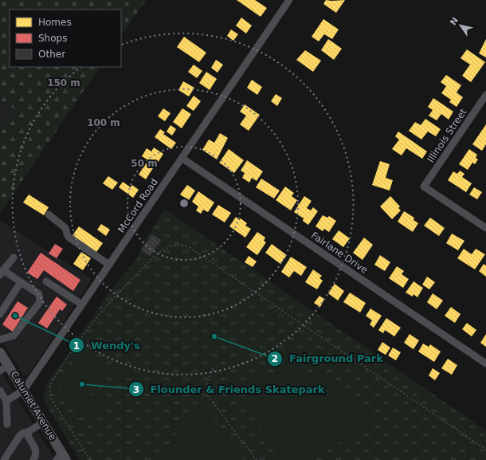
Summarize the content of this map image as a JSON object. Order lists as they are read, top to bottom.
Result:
{
  "streets": {
    "main road": ["Calumet Avenue"],
    "street": ["Illinois Street", "McCord Road", "Fairlane Drive"]
  },
  "crossings": [
    ["McCord Road", "Fairlane Drive"],
    ["McCord Road", "Calumet Avenue"]
  ],
  "places": ["Wendy's", "Fairground Park", "Flounder & Friends Skatepark"],
  "legend": ["Homes", "Shops", "Other"],
  "north": "top left",
  "rings": ["150 m", "100 m", "50 m"]
}
